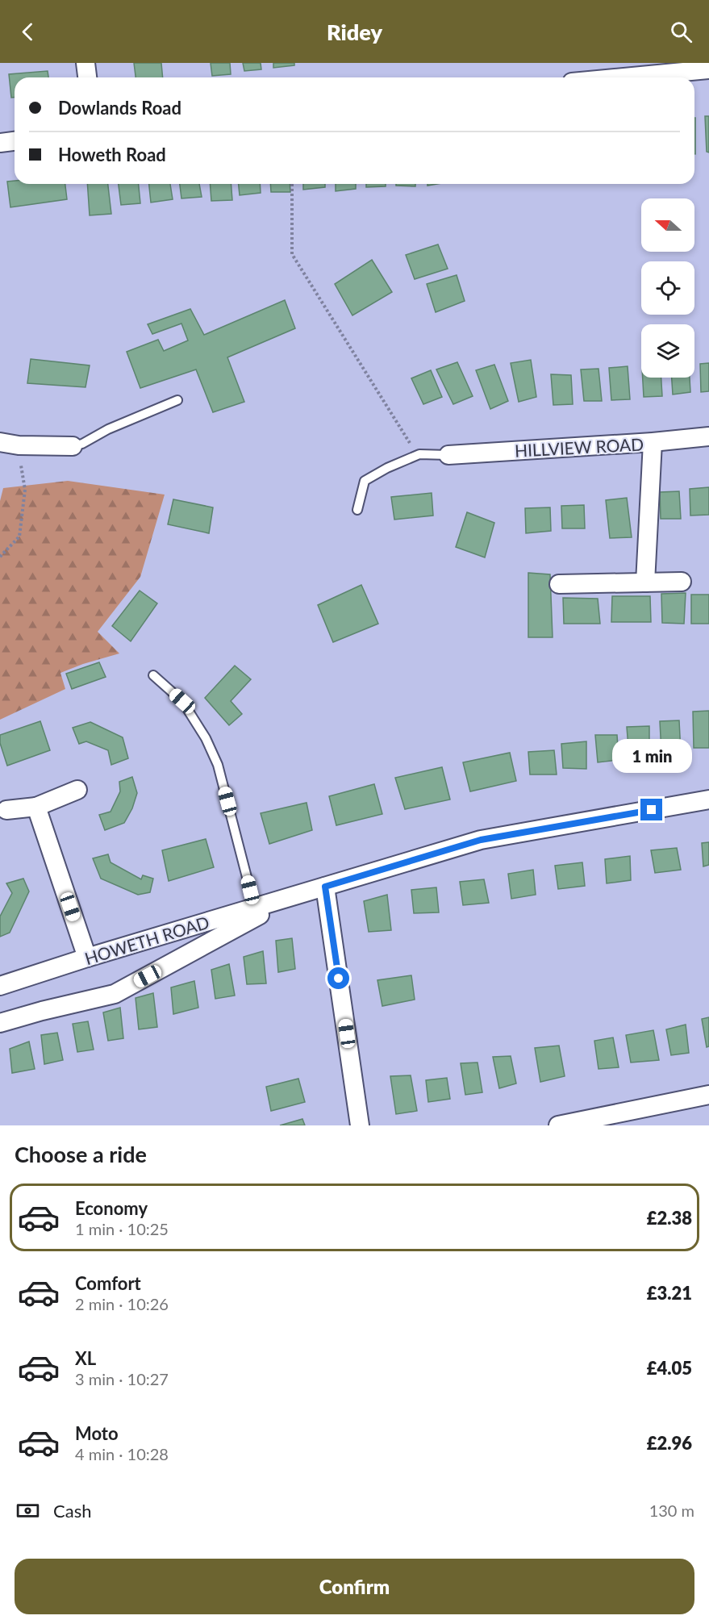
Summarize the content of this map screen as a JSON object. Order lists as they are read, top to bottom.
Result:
{
  "streets": {
    "street": ["HILLVIEW ROAD", "HOWETH ROAD"]
  },
  "north": "left",
  "page": {
    "header": "Ridey",
    "banner": ["Dowlands Road", "Howeth Road"],
    "bubble": "1 min",
    "heading": "Choose a ride",
    "list": [
      {
        "name": "Economy",
        "note": "1 min · 10:25",
        "value": "£2.38"
      },
      {
        "name": "Comfort",
        "note": "2 min · 10:26",
        "value": "£3.21"
      },
      {
        "name": "XL",
        "note": "3 min · 10:27",
        "value": "£4.05"
      },
      {
        "name": "Moto",
        "note": "4 min · 10:28",
        "value": "£2.96"
      }
    ],
    "pay": ["Cash", "130 m"],
    "buttons": "Confirm"
  }
}
